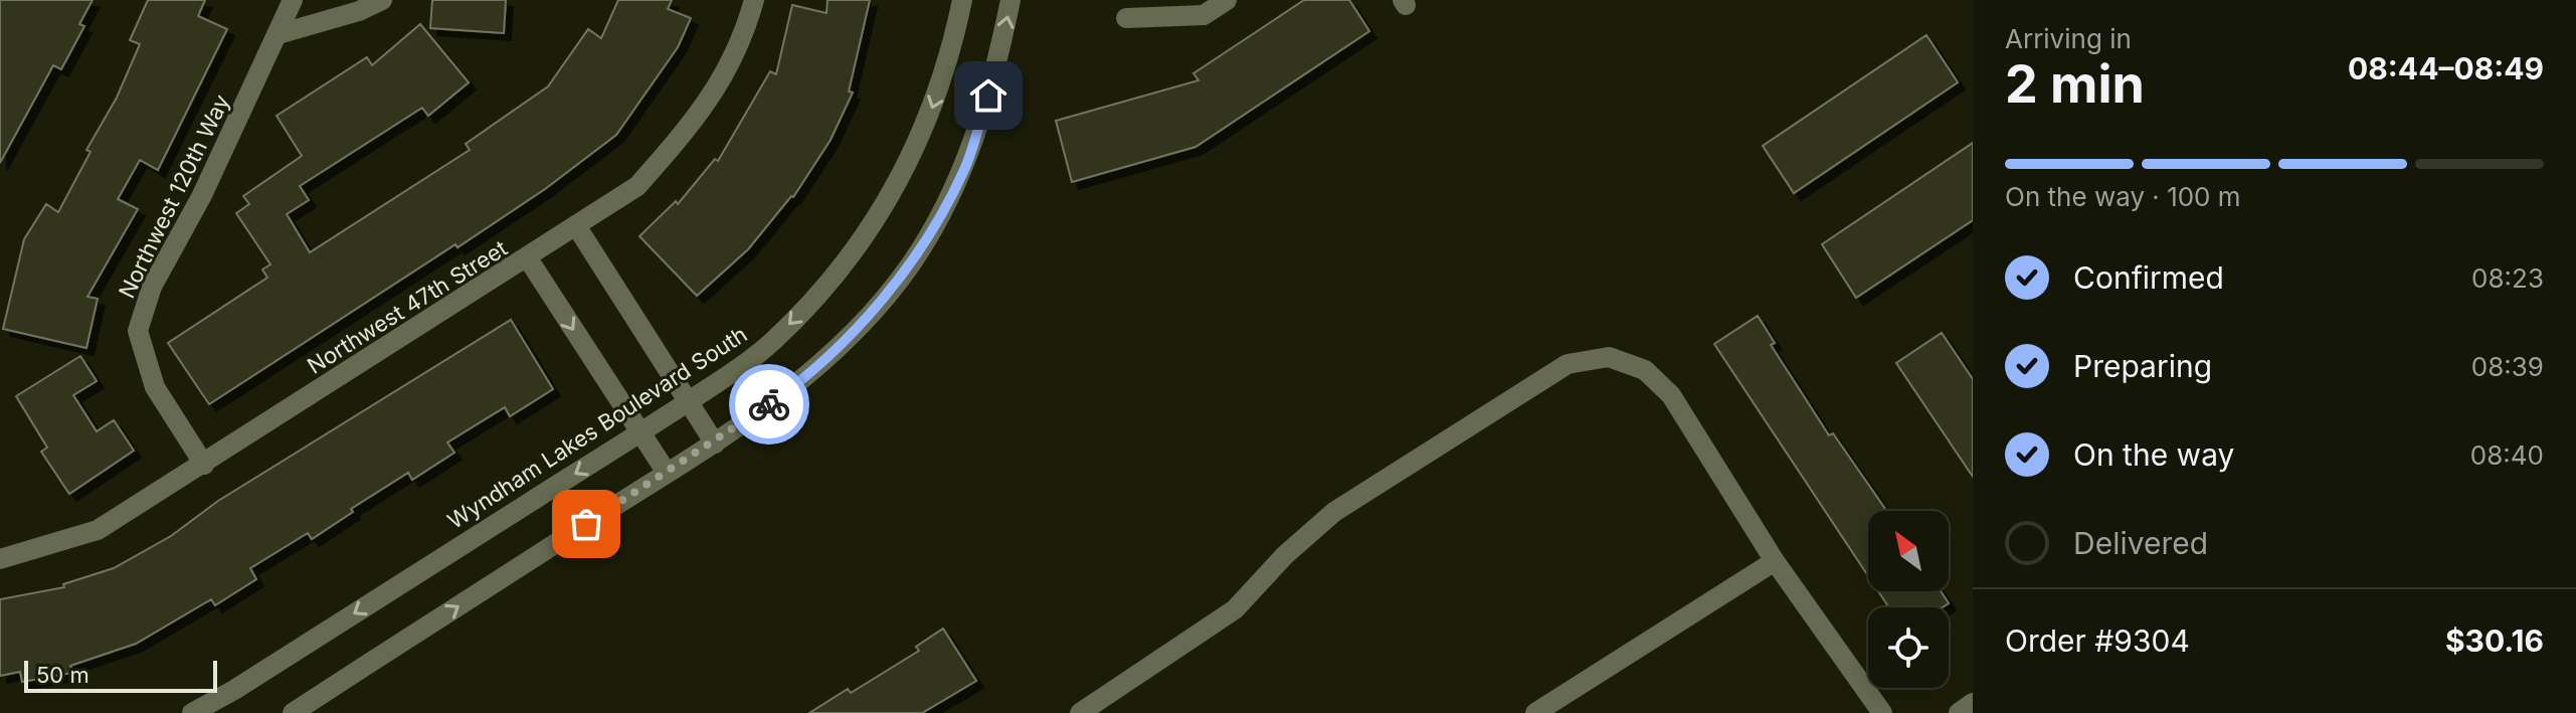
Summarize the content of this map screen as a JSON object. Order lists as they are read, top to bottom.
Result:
{
  "streets": {
    "street": ["Northwest 120th Way", "Northwest 47th Street", "Wyndham Lakes Boulevard South"]
  },
  "crossings": [
    ["Northwest 120th Way", "Northwest 47th Street"]
  ],
  "scale_bar": "50 m",
  "north": "top left",
  "page": {
    "heading": ["2 min", "Arriving in", "08:44–08:49"],
    "panel": ["Order #9304", "$30.16"],
    "bar": "On the way · 100 m",
    "list": [
      ["Confirmed", "08:23"],
      ["Preparing", "08:39"],
      ["On the way", "08:40"],
      "Delivered"
    ],
    "scale": "50 m"
  }
}
